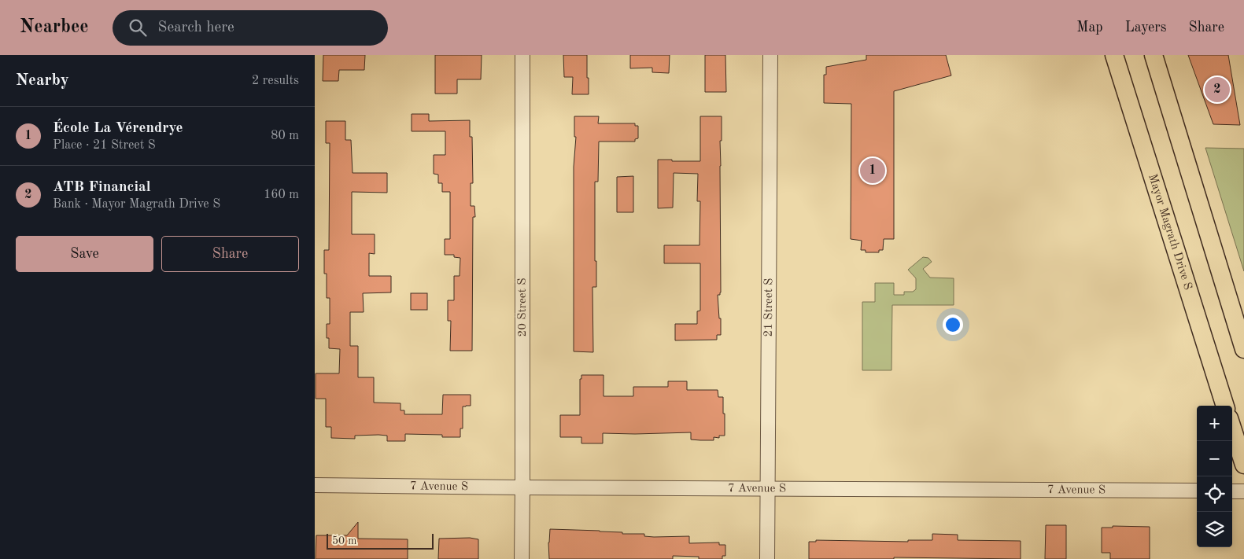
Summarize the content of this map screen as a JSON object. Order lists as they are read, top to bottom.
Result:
{
  "streets": {
    "main road": ["Mayor Magrath Drive S"],
    "street": ["21 Street S", "20 Street S", "7 Avenue S"]
  },
  "crossings": [
    ["21 Street S", "7 Avenue S"],
    ["20 Street S", "7 Avenue S"]
  ],
  "scale_bar": "50 m",
  "page": {
    "header": "Nearbee",
    "search": "Search here",
    "nav": ["Map", "Layers", "Share"],
    "heading": ["Nearby", "2 results"],
    "pins": ["2", "1"],
    "list": [
      {
        "mark": "1",
        "name": "École La Vérendrye",
        "note": "Place · 21 Street S",
        "value": "80 m"
      },
      {
        "mark": "2",
        "name": "ATB Financial",
        "note": "Bank · Mayor Magrath Drive S",
        "value": "160 m"
      }
    ],
    "buttons": ["Save", "Share"],
    "map_buttons": ["+", "−"],
    "scale": "50 m"
  }
}
